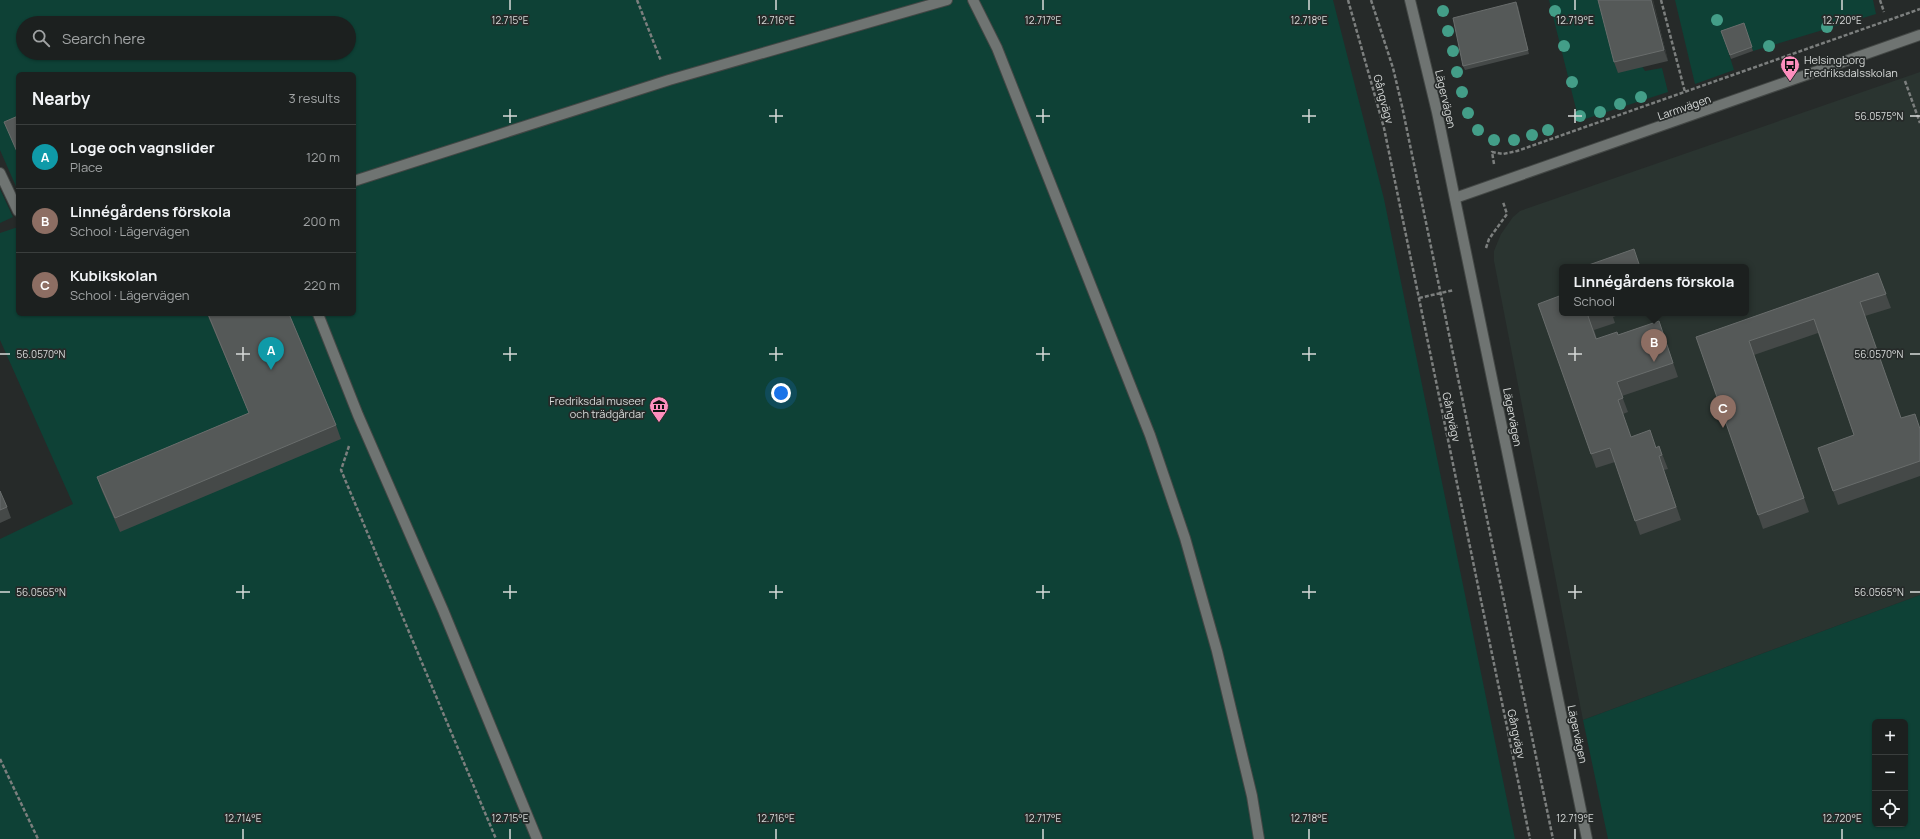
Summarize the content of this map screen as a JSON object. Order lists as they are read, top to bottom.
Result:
{
  "streets": {
    "street": ["Lägervägen", "Larmvägen"],
    "path": ["Gångvägv"]
  },
  "crossings": [
    ["Lägervägen", "Larmvägen"]
  ],
  "places": {
    "bus stop": ["Helsingborg Fredriksdalsskolan"],
    "museum": ["Fredriksdal museer och trädgårdar"]
  },
  "page": {
    "search": "Search here",
    "heading": ["Nearby", "3 results"],
    "list": [
      {
        "mark": "A",
        "name": "Loge och vagnslider",
        "note": "Place",
        "value": "120 m"
      },
      {
        "mark": "B",
        "name": "Linnégårdens förskola",
        "note": "School · Lägervägen",
        "value": "200 m"
      },
      {
        "mark": "C",
        "name": "Kubikskolan",
        "note": "School · Lägervägen",
        "value": "220 m"
      }
    ],
    "popup": ["Linnégårdens förskola", "School"],
    "pins": ["B", "A", "C"],
    "map_buttons": ["+", "−"]
  },
  "coordinates": [
    "12.715°E",
    "12.716°E",
    "12.717°E",
    "12.718°E",
    "12.719°E",
    "12.720°E",
    "56.0575°N",
    "56.0570°N",
    "56.0565°N",
    "12.714°E"
  ]
}
